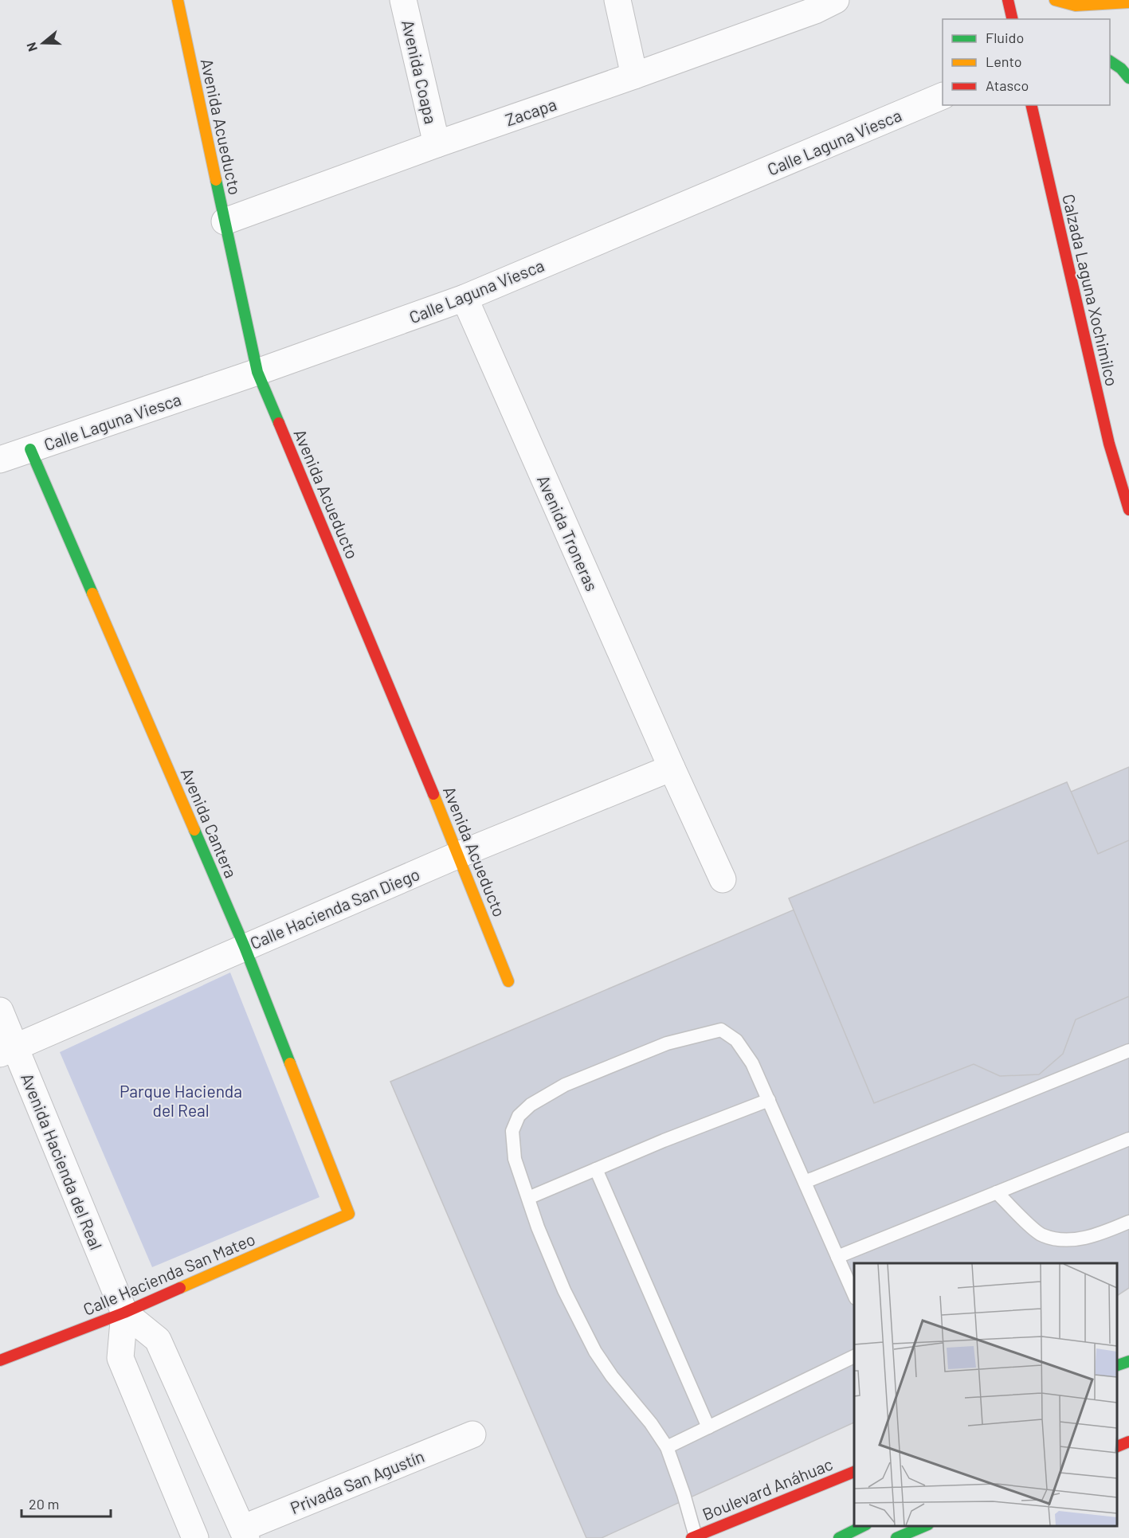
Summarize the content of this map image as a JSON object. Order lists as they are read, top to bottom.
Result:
{
  "streets": {
    "street": [
      "Avenida Coapa",
      "Zacapa",
      "Avenida Acueducto",
      "Calle Laguna Viesca",
      "Calzada Laguna Xochimilco",
      "Avenida Troneras",
      "Avenida Cantera",
      "Calle Hacienda San Diego",
      "Avenida Hacienda del Real",
      "Calle Hacienda San Mateo",
      "Privada San Agustín",
      "Boulevard Anáhuac"
    ]
  },
  "crossings": [
    ["Avenida Coapa", "Zacapa"],
    ["Zacapa", "Avenida Acueducto"],
    ["Avenida Acueducto", "Calle Laguna Viesca"],
    ["Avenida Acueducto", "Calle Hacienda San Diego"],
    ["Calle Laguna Viesca", "Avenida Troneras"],
    ["Calle Laguna Viesca", "Avenida Cantera"],
    ["Avenida Troneras", "Calle Hacienda San Diego"],
    ["Avenida Cantera", "Calle Hacienda San Diego"],
    ["Avenida Cantera", "Calle Hacienda San Mateo"],
    ["Calle Hacienda San Diego", "Avenida Hacienda del Real"],
    ["Avenida Hacienda del Real", "Calle Hacienda San Mateo"],
    ["Avenida Hacienda del Real", "Privada San Agustín"]
  ],
  "parks": ["Parque Hacienda del Real"],
  "legend": ["Fluido", "Lento", "Atasco"],
  "scale_bar": "20 m",
  "north": "left"
}
